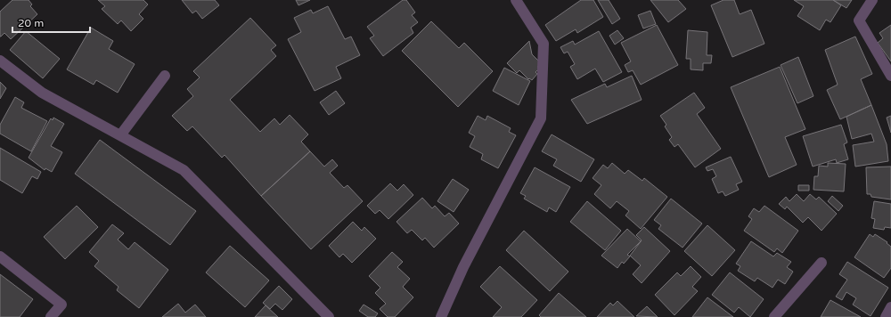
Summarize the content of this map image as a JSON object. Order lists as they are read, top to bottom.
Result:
{
  "scale_bar": "20 m"
}
